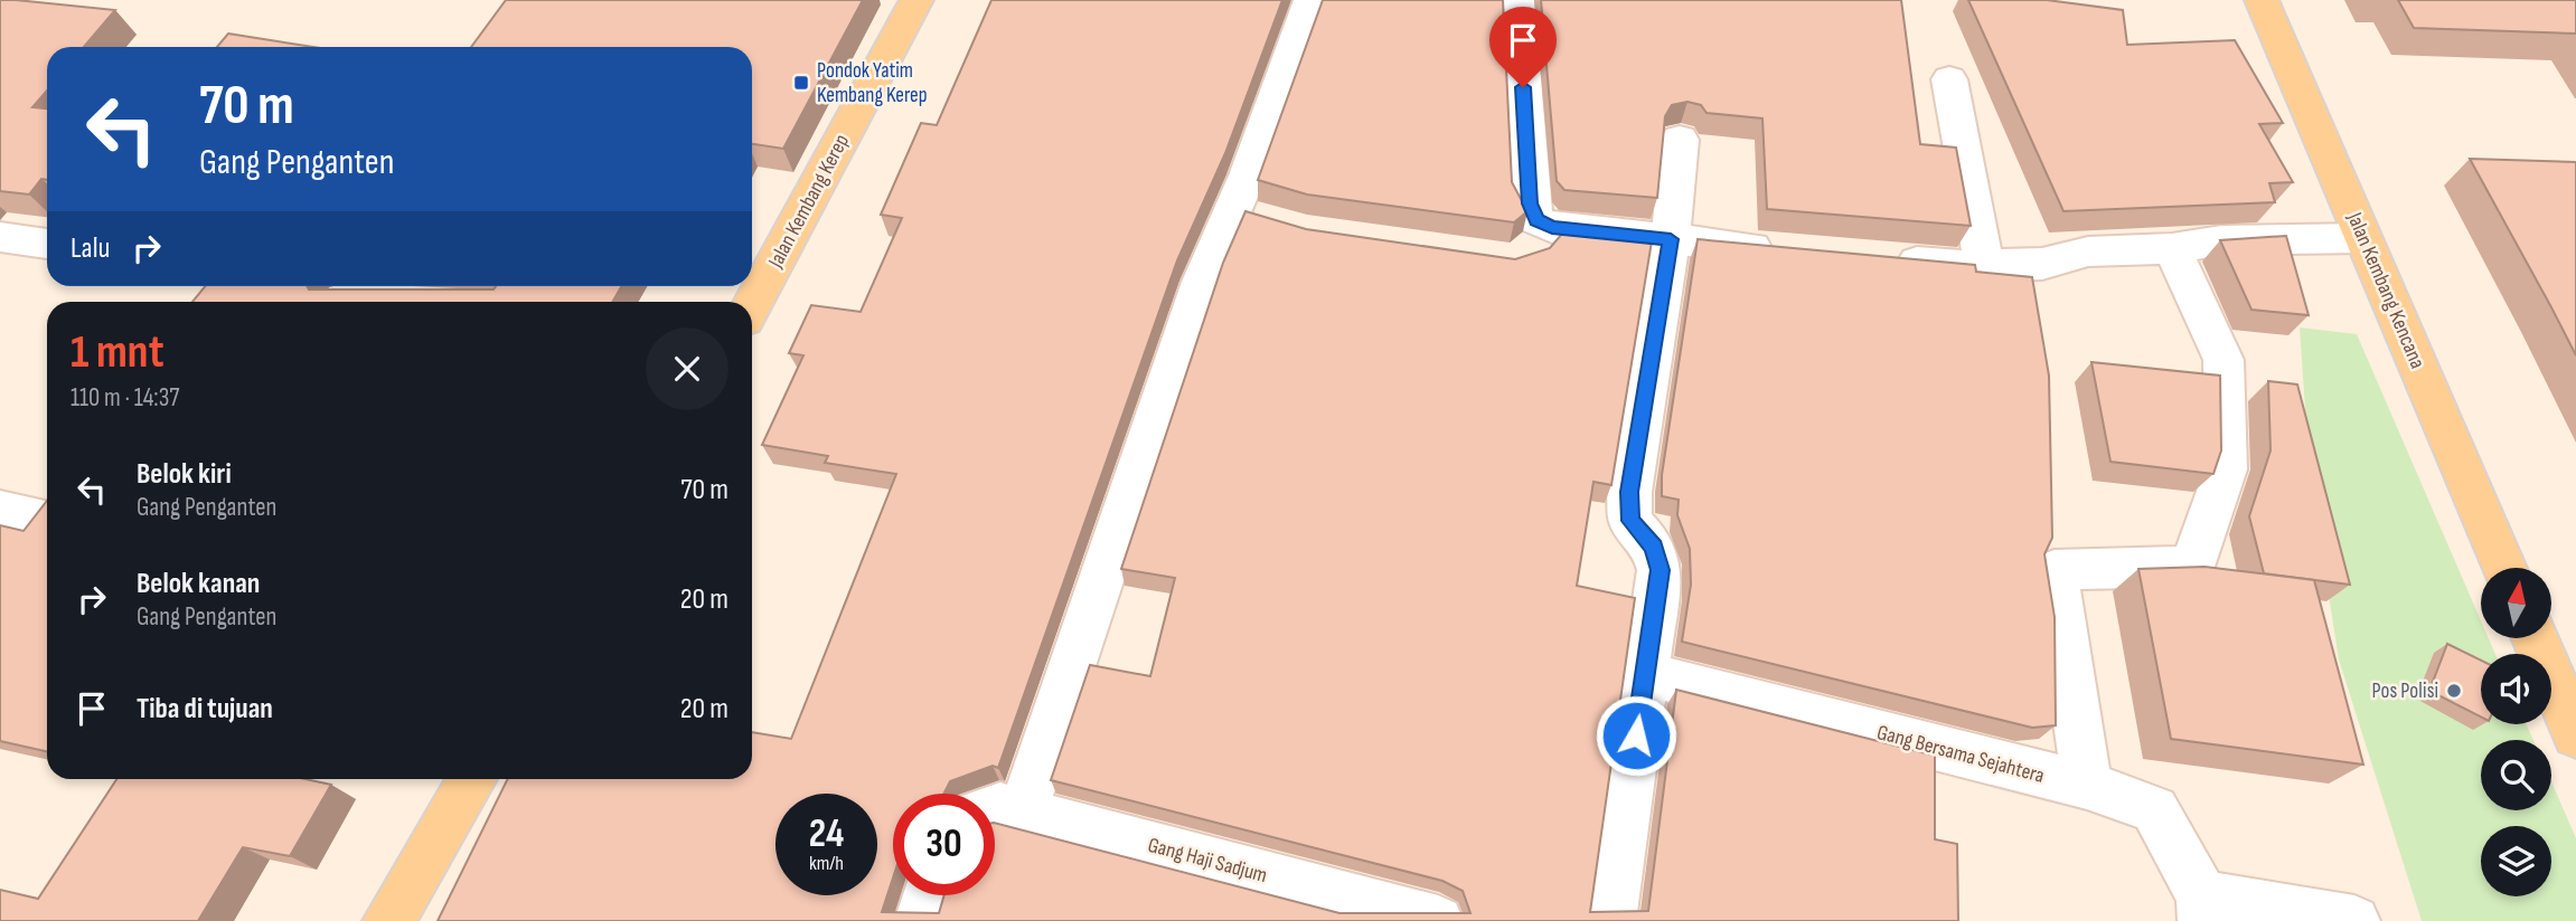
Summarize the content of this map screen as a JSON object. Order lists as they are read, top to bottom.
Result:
{
  "streets": {
    "main road": ["Jalan Kembang Kerep", "Jalan Kembang Kencana"],
    "street": ["Gang Bersama Sejahtera", "Gang Haji Sadjum"]
  },
  "places": {
    "transit": ["Pondok Yatim Kembang Kerep"],
    "other": ["Pos Polisi"]
  },
  "north": "top",
  "page": {
    "turn": ["70 m", "Gang Penganten"],
    "then": "Lalu",
    "heading": ["1 mnt", "110 m · 14:37"],
    "list": [
      {
        "name": "Belok kiri",
        "note": "Gang Penganten",
        "value": "70 m"
      },
      {
        "name": "Belok kanan",
        "note": "Gang Penganten",
        "value": "20 m"
      },
      {
        "name": "Tiba di tujuan",
        "value": "20 m"
      }
    ],
    "speed": "24 km/h",
    "limit": "30"
  }
}
